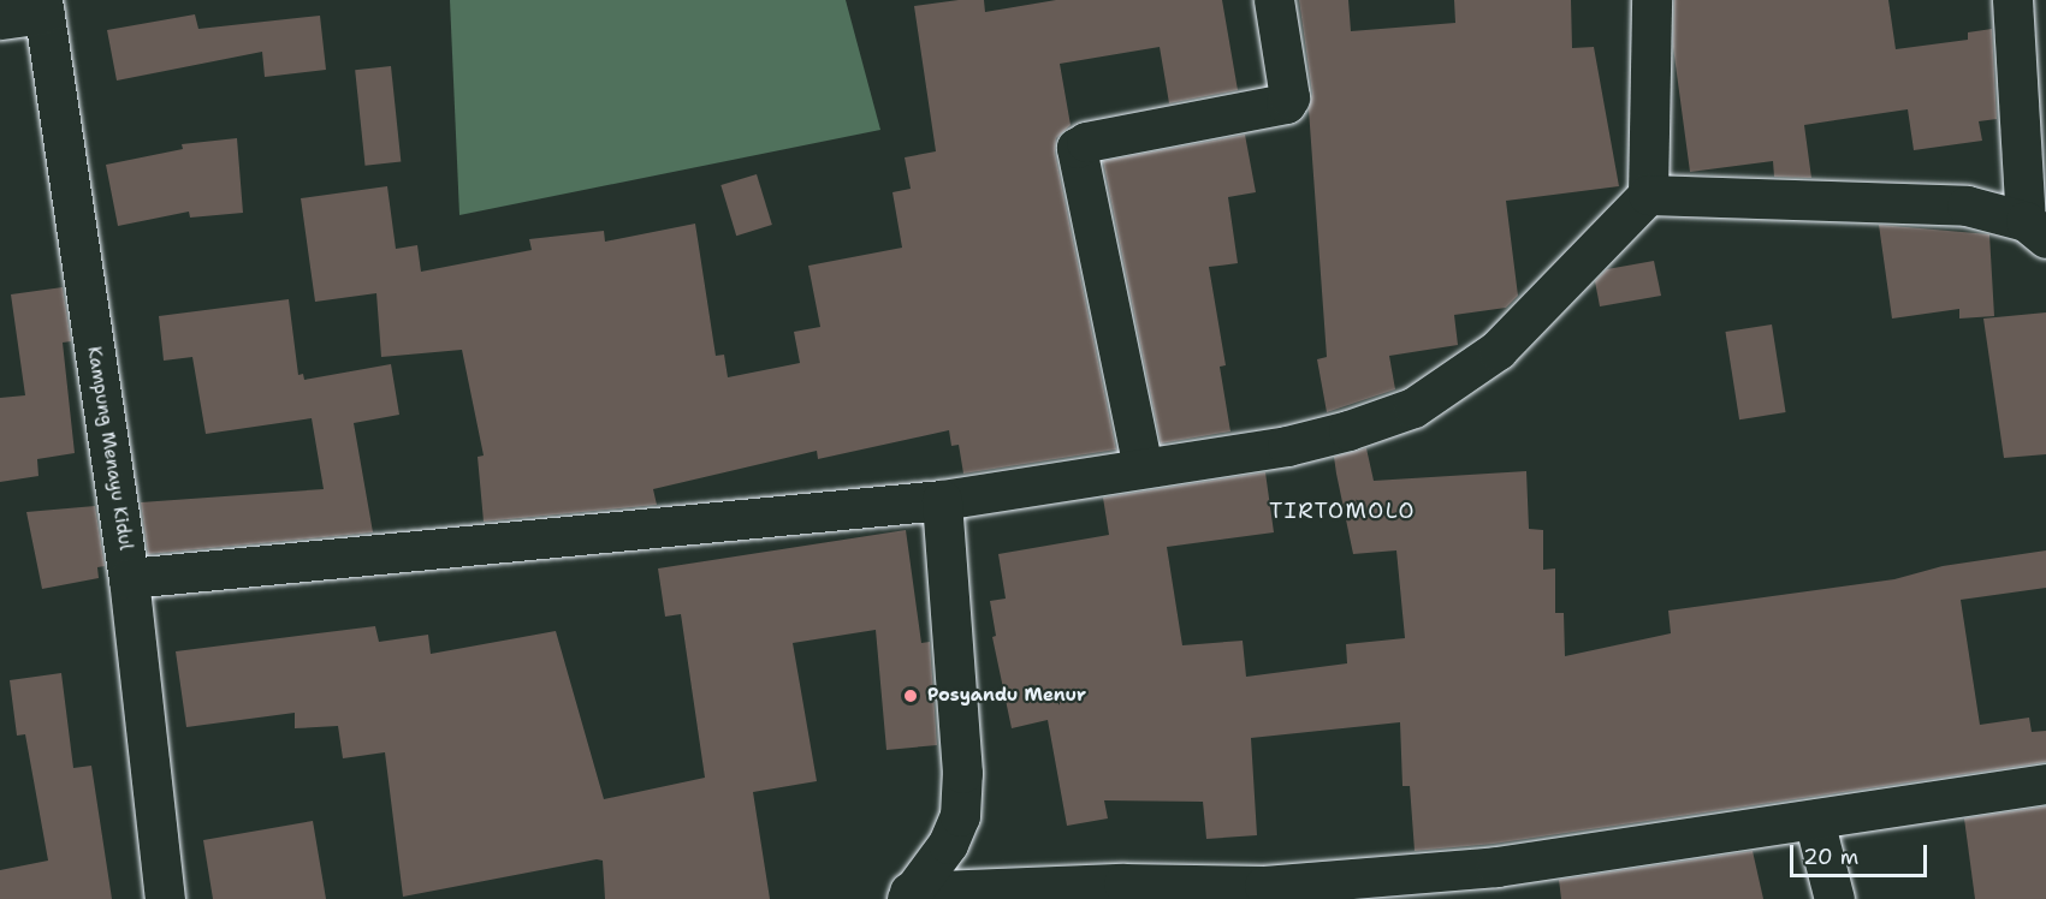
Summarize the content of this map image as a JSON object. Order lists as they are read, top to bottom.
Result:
{
  "streets": {
    "street": ["Kampung Menayu Kidul"]
  },
  "districts": ["TIRTOMOLO"],
  "places": ["Posyandu Menur"],
  "scale_bar": "20 m"
}
